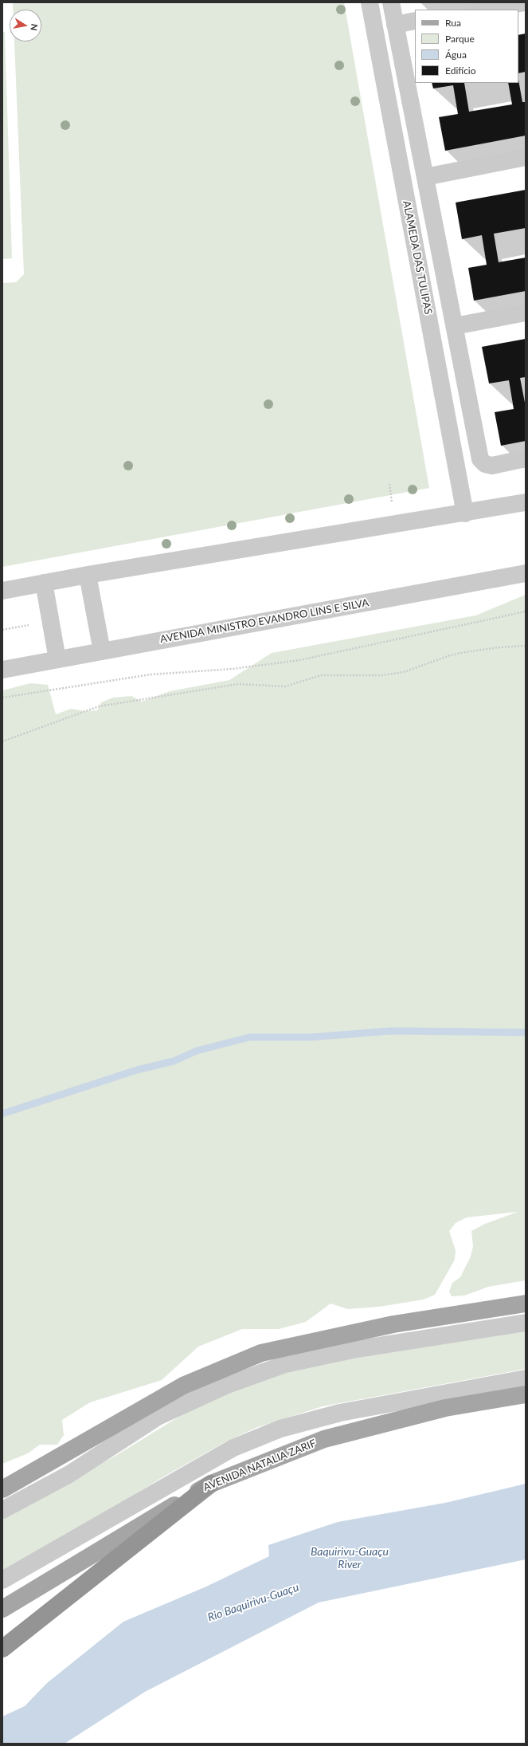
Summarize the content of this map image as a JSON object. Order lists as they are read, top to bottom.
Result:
{
  "streets": {
    "main road": ["AVENIDA NATALIA ZARIF"],
    "street": ["ALAMEDA DAS TULIPAS", "AVENIDA MINISTRO EVANDRO LINS E SILVA"]
  },
  "water": ["Baquirivu-Guaçu River", "Rio Baquirivu-Guaçu"],
  "legend": [
    "Rua",
    "Parque",
    "Água",
    "Edifício"
  ],
  "north": "right"
}
